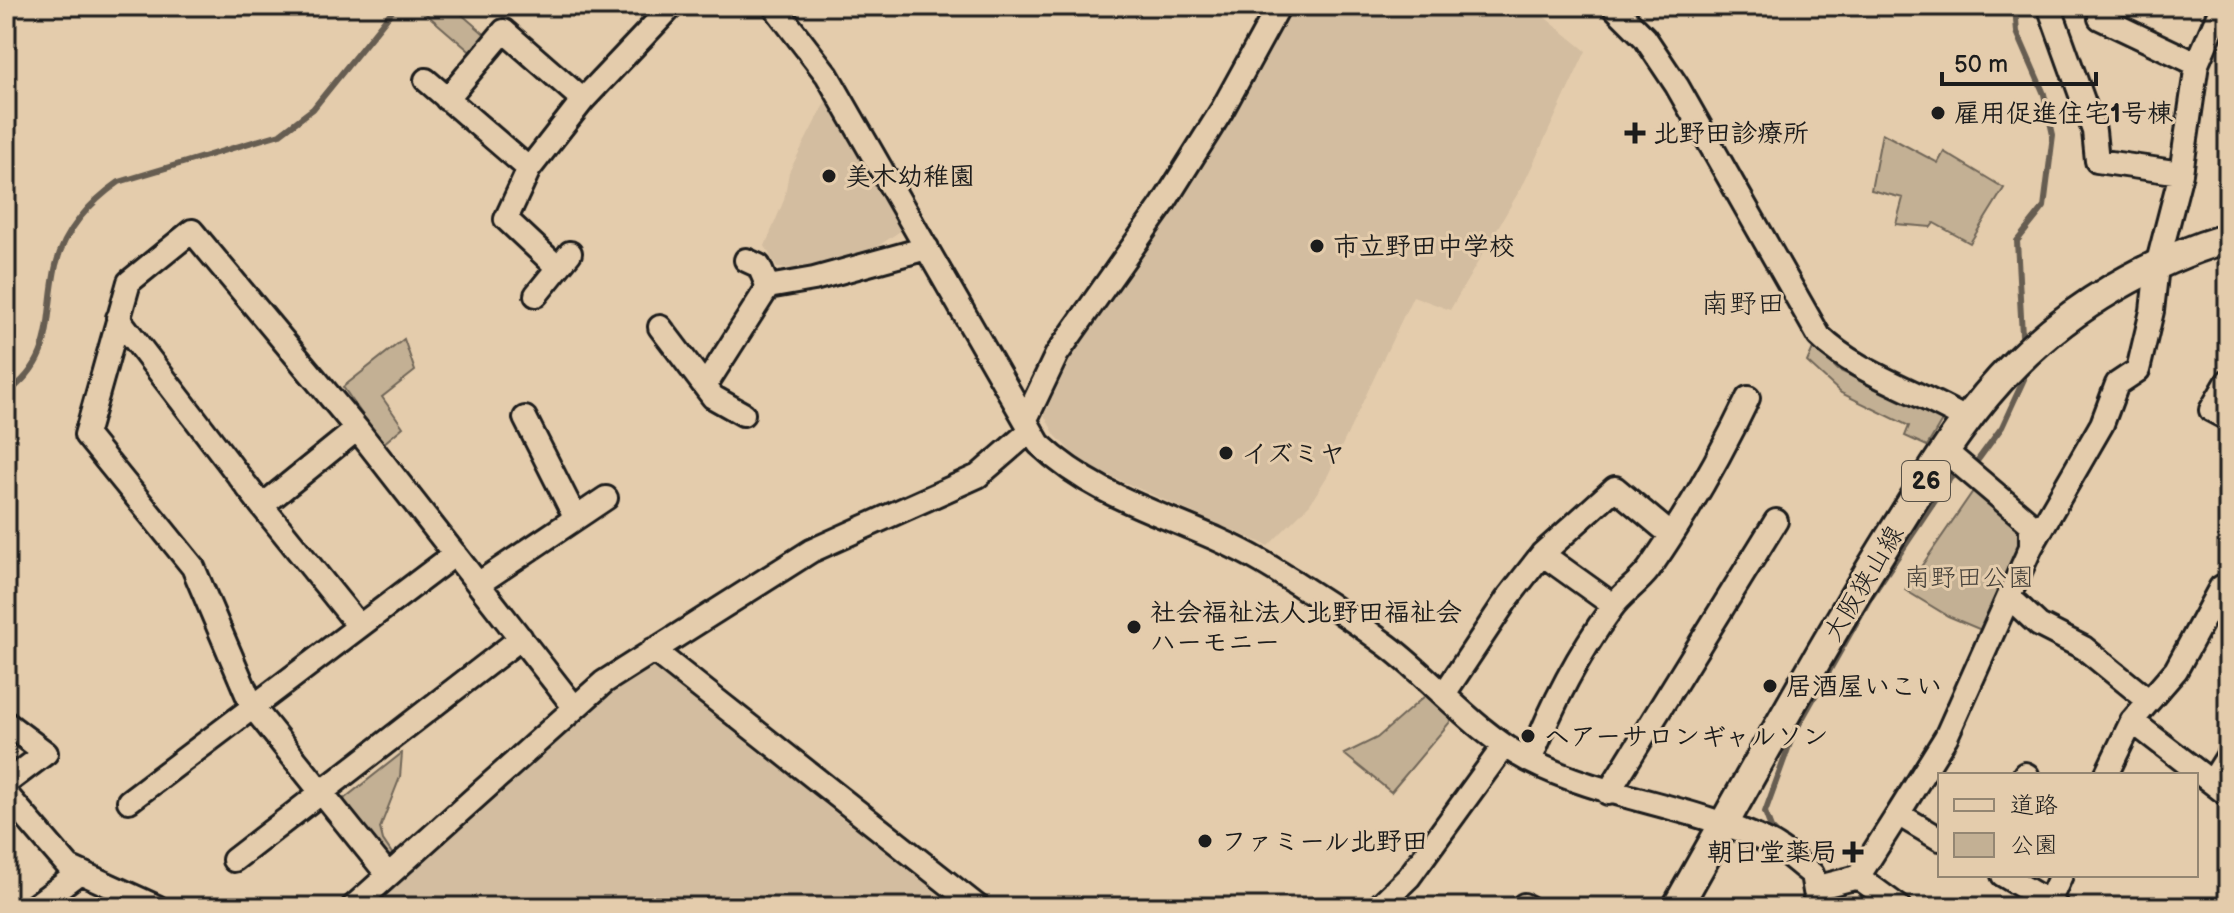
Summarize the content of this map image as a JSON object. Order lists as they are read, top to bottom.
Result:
{
  "streets": {
    "main road": ["26", "大阪狭山線"]
  },
  "districts": ["南野田"],
  "parks": ["南野田公園"],
  "places": {
    "other": [
      "雇用促進住宅1号棟",
      "美木幼稚園",
      "市立野田中学校",
      "イズミヤ",
      "社会福祉法人北野田福祉会 ハーモニー",
      "居酒屋いこい",
      "ヘアーサロンギャルソン",
      "ファミール北野田"
    ],
    "health": ["北野田診療所", "朝日堂薬局"]
  },
  "legend": ["道路", "公園"],
  "scale_bar": "50 m"
}
